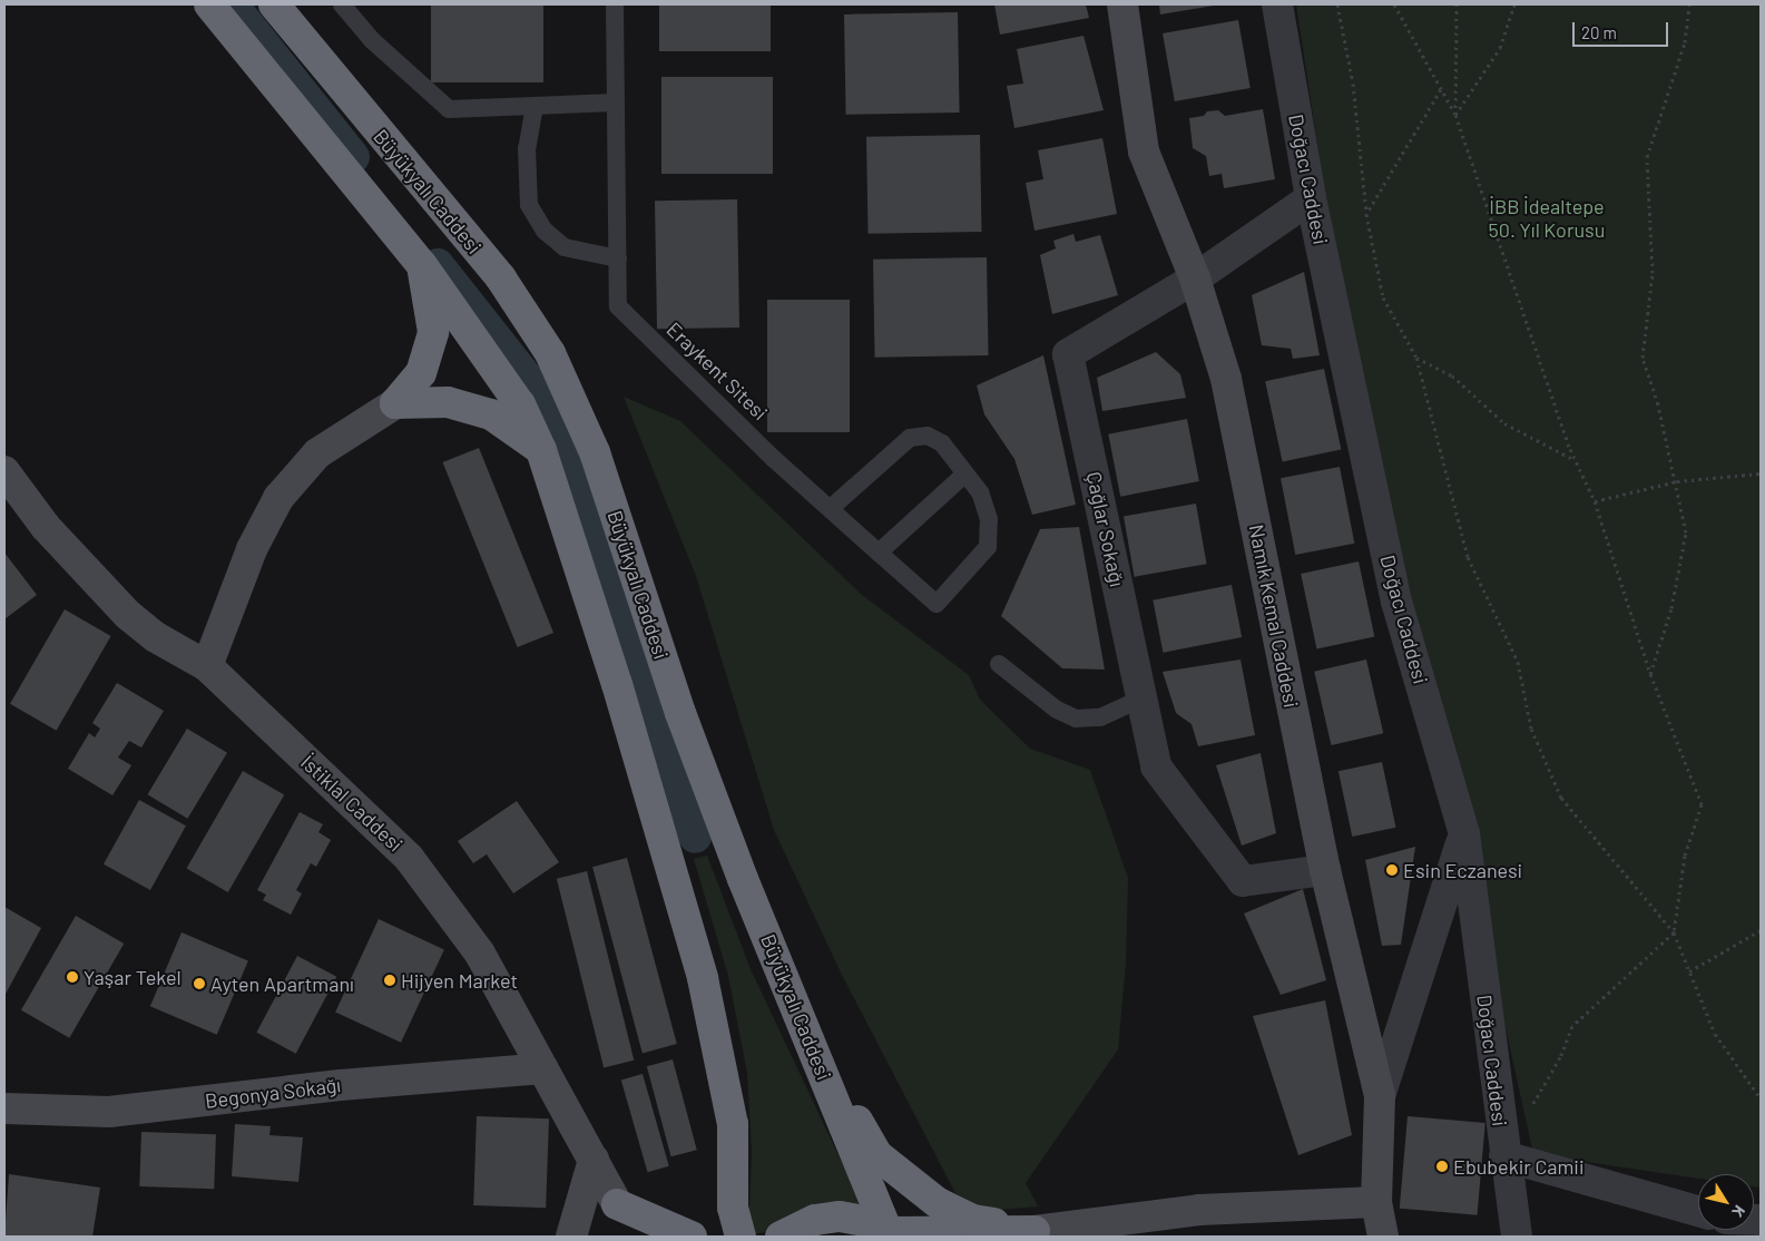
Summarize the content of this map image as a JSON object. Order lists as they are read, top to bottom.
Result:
{
  "streets": {
    "highway": ["Büyükyalı Caddesi", "İstiklal Caddesi"],
    "street": [
      "Doğacı Caddesi",
      "Çağlar Sokağı",
      "Namık Kemal Caddesi",
      "Begonya Sokağı"
    ],
    "lane": ["Eraykent Sitesi"]
  },
  "crossings": [
    ["Doğacı Caddesi", "Çağlar Sokağı"],
    ["Çağlar Sokağı", "Namık Kemal Caddesi"],
    ["İstiklal Caddesi", "Begonya Sokağı"]
  ],
  "parks": ["İBB İdealtepe 50. Yıl Korusu"],
  "places": [
    "Esin Eczanesi",
    "Yaşar Tekel",
    "Hijyen Market",
    "Ayten Apartmanı",
    "Ebubekir Camii"
  ],
  "scale_bar": "20 m",
  "north": "bottom right"
}
